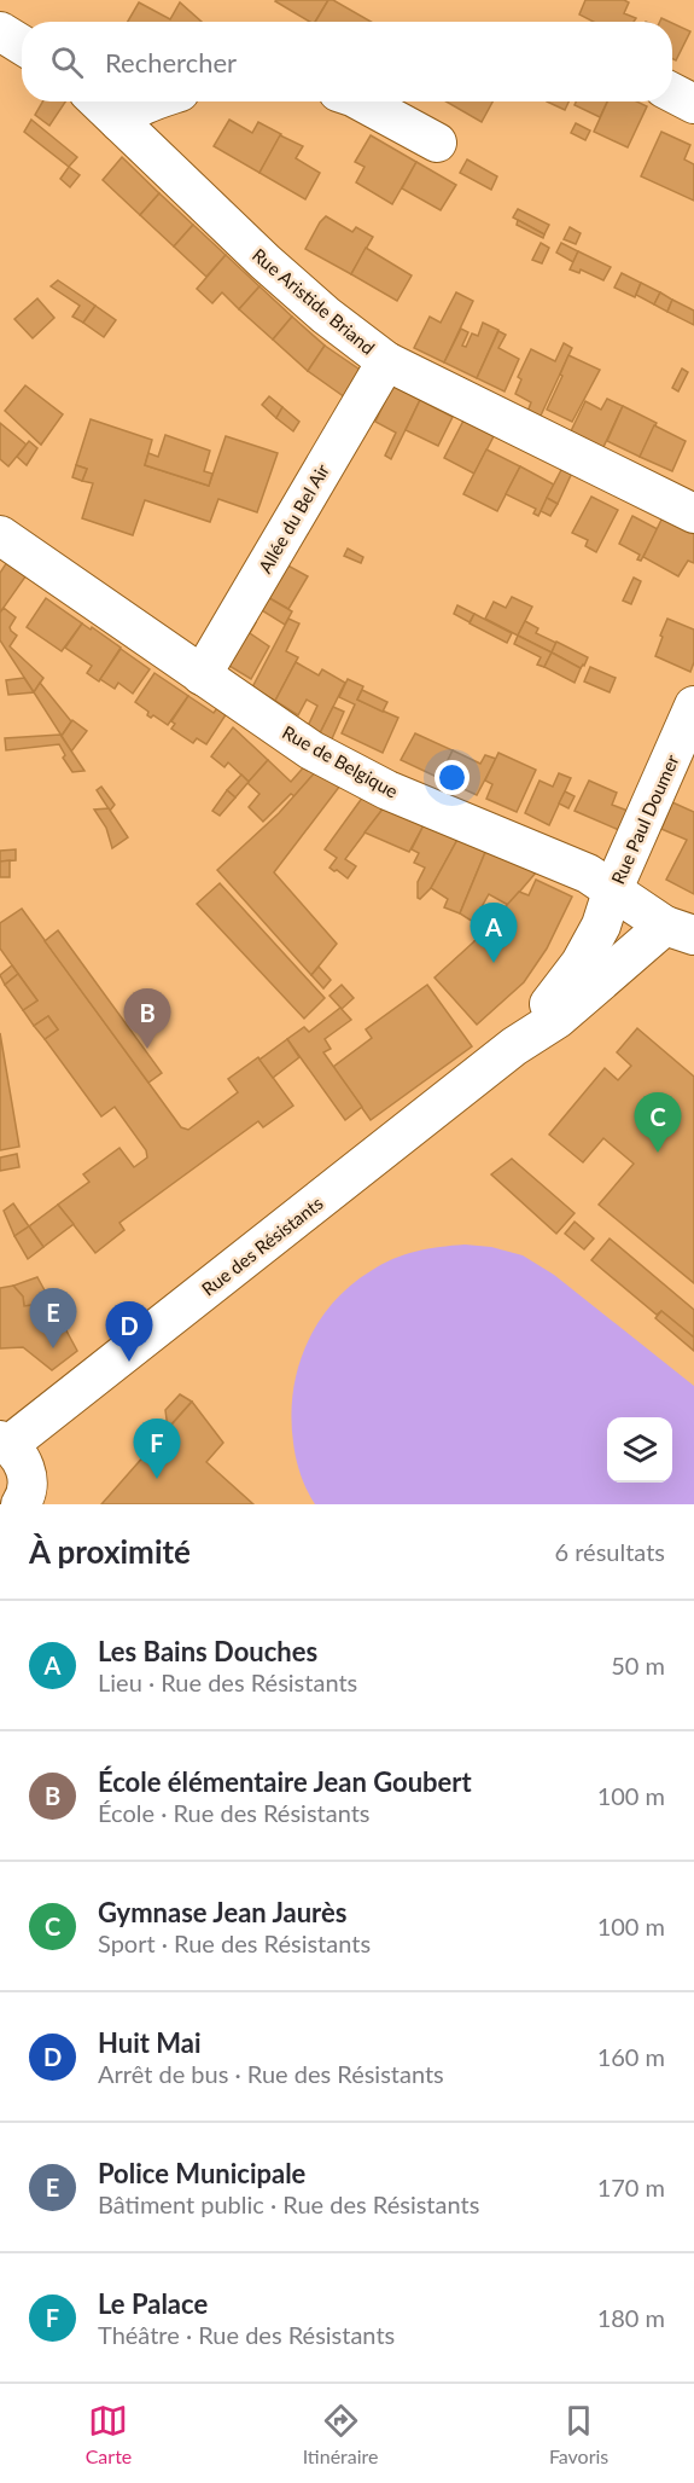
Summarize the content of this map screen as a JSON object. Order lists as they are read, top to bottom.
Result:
{
  "streets": {
    "street": [
      "Rue Aristide Briand",
      "Allée du Bel Air",
      "Rue de Belgique",
      "Rue Paul Doumer",
      "Rue des Résistants"
    ]
  },
  "crossings": [
    ["Rue Aristide Briand", "Allée du Bel Air"],
    ["Allée du Bel Air", "Rue de Belgique"],
    ["Rue de Belgique", "Rue Paul Doumer"],
    ["Rue de Belgique", "Rue des Résistants"],
    ["Rue Paul Doumer", "Rue des Résistants"]
  ],
  "page": {
    "search": "Rechercher",
    "pins": [
      "A",
      "B",
      "C",
      "E",
      "D",
      "F"
    ],
    "heading": ["À proximité", "6 résultats"],
    "list": [
      {
        "mark": "A",
        "name": "Les Bains Douches",
        "note": "Lieu · Rue des Résistants",
        "value": "50 m"
      },
      {
        "mark": "B",
        "name": "École élémentaire Jean Goubert",
        "note": "École · Rue des Résistants",
        "value": "100 m"
      },
      {
        "mark": "C",
        "name": "Gymnase Jean Jaurès",
        "note": "Sport · Rue des Résistants",
        "value": "100 m"
      },
      {
        "mark": "D",
        "name": "Huit Mai",
        "note": "Arrêt de bus · Rue des Résistants",
        "value": "160 m"
      },
      {
        "mark": "E",
        "name": "Police Municipale",
        "note": "Bâtiment public · Rue des Résistants",
        "value": "170 m"
      },
      {
        "mark": "F",
        "name": "Le Palace",
        "note": "Théâtre · Rue des Résistants",
        "value": "180 m"
      }
    ],
    "nav": ["Carte", "Itinéraire", "Favoris"]
  }
}
